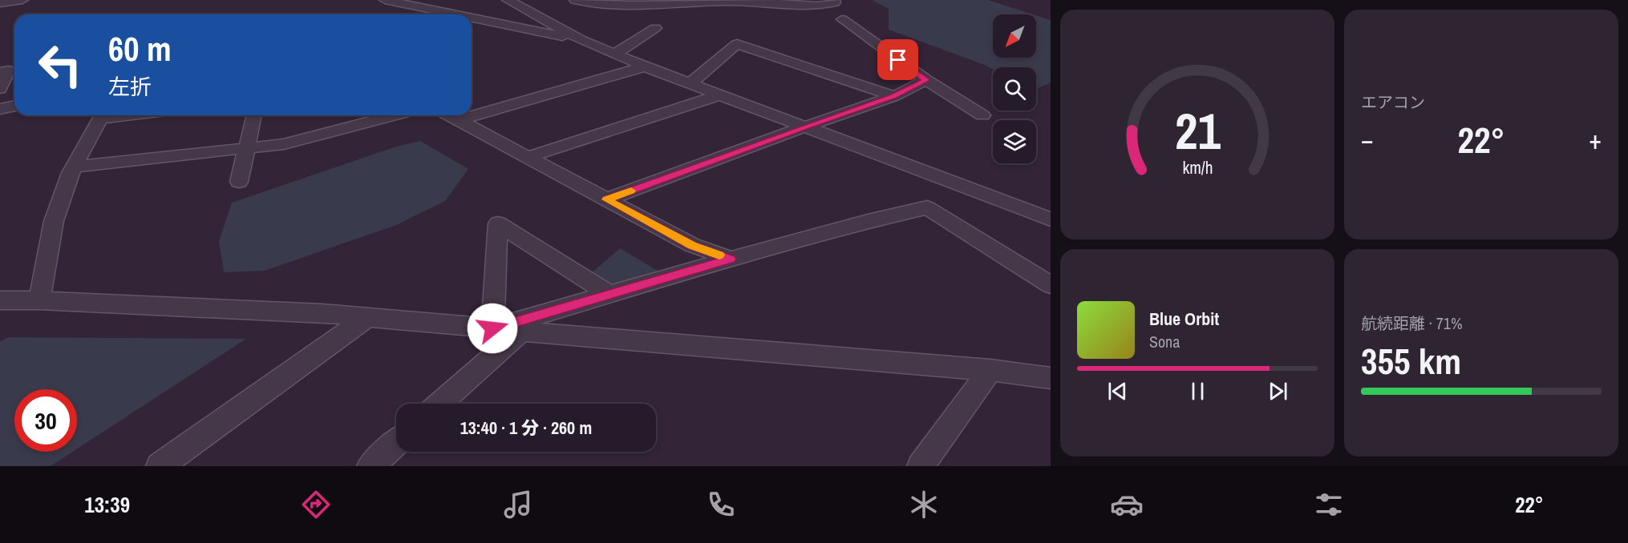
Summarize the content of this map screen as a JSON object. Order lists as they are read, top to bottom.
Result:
{
  "north": "bottom left",
  "page": {
    "tile": [
      "エアコン",
      ["航続距離 · 71%", "355 km"]
    ],
    "turn": ["60 m", "左折"],
    "heat": ["−", "22°", "+"],
    "song": ["Blue Orbit", "Sona"],
    "limit": "30",
    "trip": "13:40 · 1 分 · 260 m",
    "tabs": ["13:39", "22°"],
    "gauge": ["21", "km/h"]
  }
}
